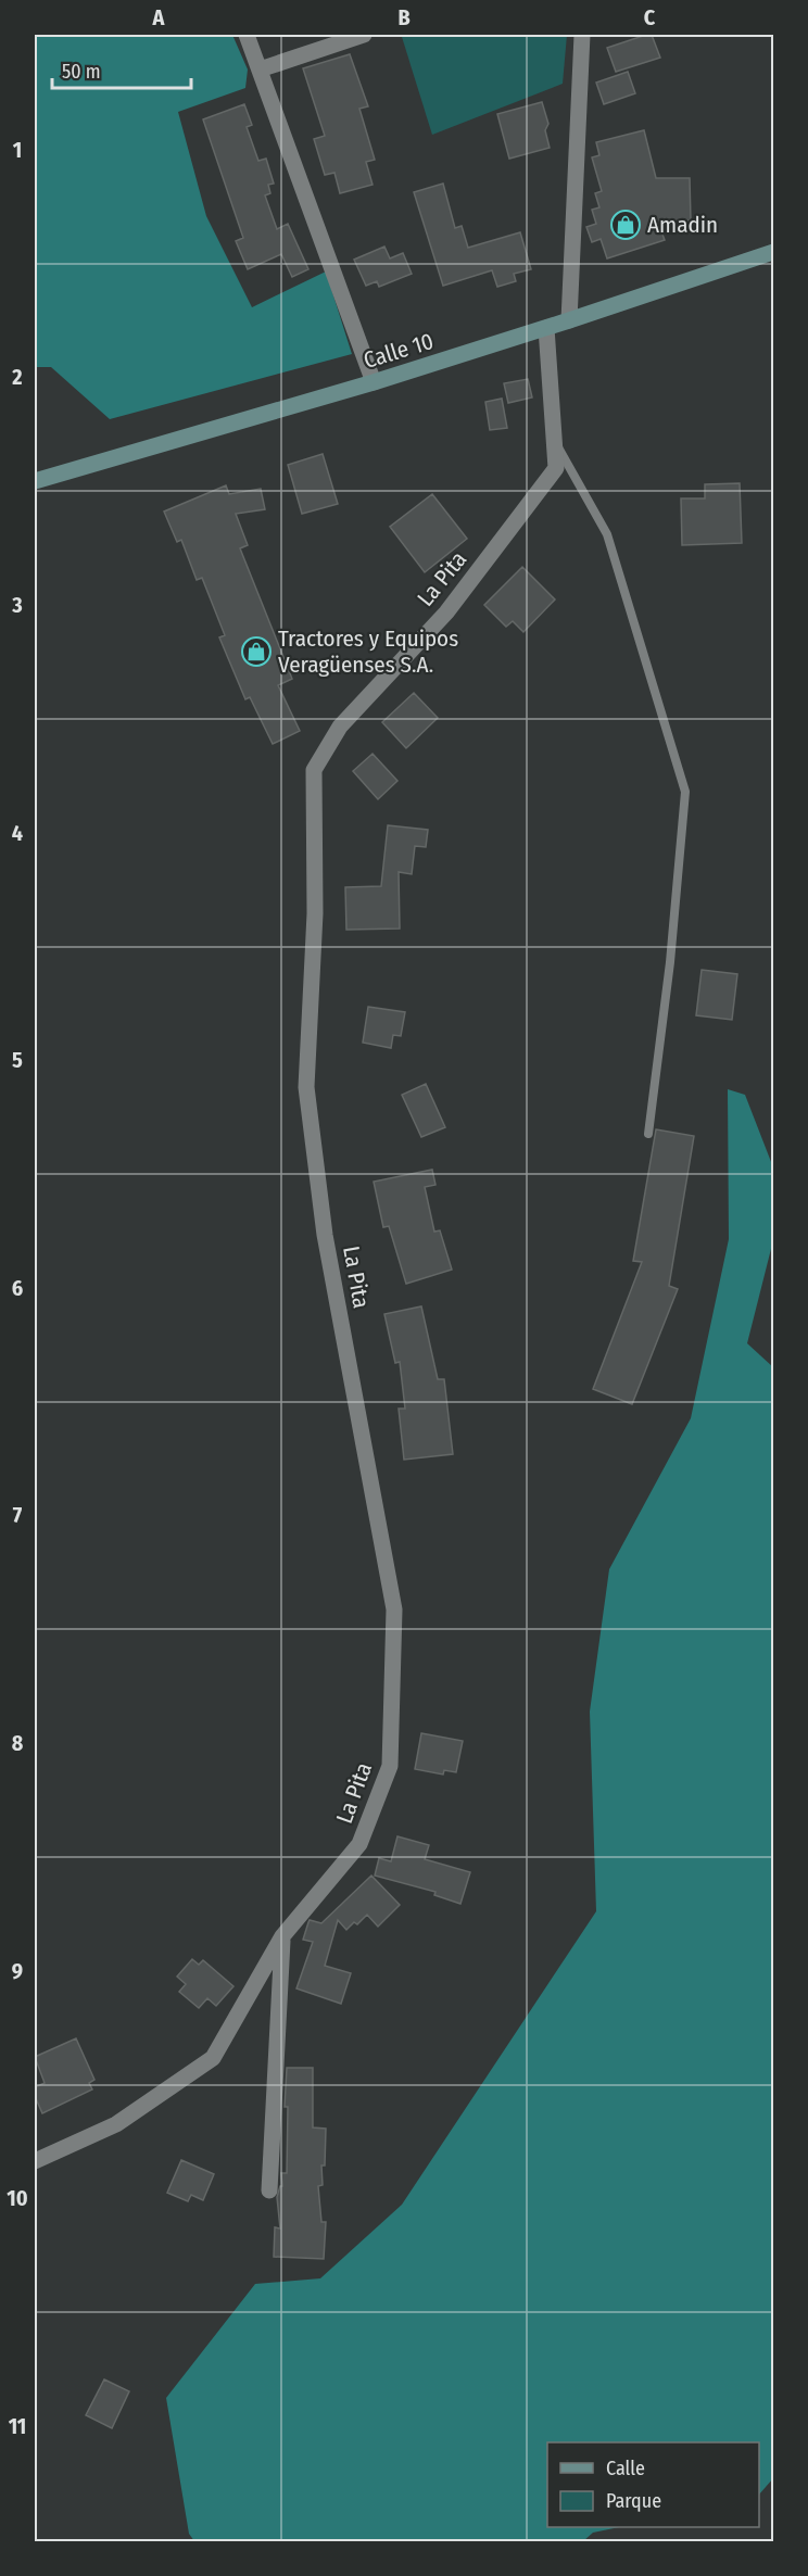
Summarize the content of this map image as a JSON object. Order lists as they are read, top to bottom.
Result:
{
  "streets": {
    "main road": ["Calle 10"],
    "street": ["La Pita"]
  },
  "crossings": [
    ["Calle 10", "La Pita"]
  ],
  "places": {
    "shop": ["Amadin", "Tractores y Equipos Veragüenses S.A."]
  },
  "legend": ["Calle", "Parque"],
  "scale_bar": "50 m",
  "grid": {
    "columns": ["A", "B", "C"],
    "rows": [
      "1",
      "2",
      "3",
      "4",
      "5",
      "6",
      "7",
      "8",
      "9",
      "10",
      "11"
    ]
  }
}
